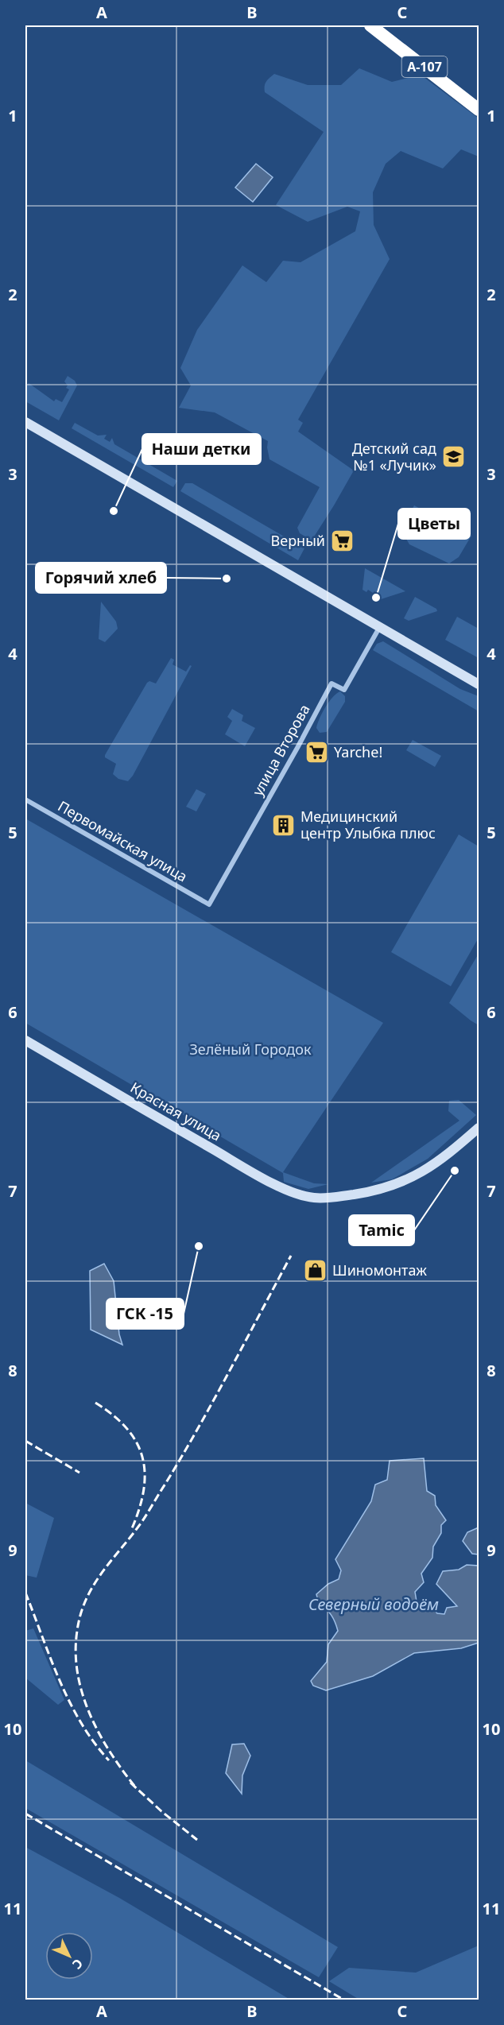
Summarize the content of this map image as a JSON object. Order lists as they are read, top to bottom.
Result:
{
  "streets": {
    "highway": ["А-107"],
    "main road": ["Красная улица"],
    "street": ["улица Второва", "Первомайская улица"]
  },
  "crossings": [
    ["улица Второва", "Первомайская улица"]
  ],
  "water": ["Северный водоём"],
  "parks": ["Зелёный Городок"],
  "places": {
    "school or university": ["Детский сад №1 «Лучик»"],
    "other": [
      "Наши детки",
      "Горячий хлеб",
      "Цветы",
      "Tamic",
      "ГСК -15"
    ],
    "supermarket": ["Верный", "Yarche!"],
    "building": ["Медицинский центр Улыбка плюс"],
    "shop": ["Шиномонтаж"]
  },
  "north": "bottom right",
  "grid": {
    "columns": ["A", "B", "C"],
    "rows": [
      "1",
      "2",
      "3",
      "4",
      "5",
      "6",
      "7",
      "8",
      "9",
      "10",
      "11"
    ]
  }
}
